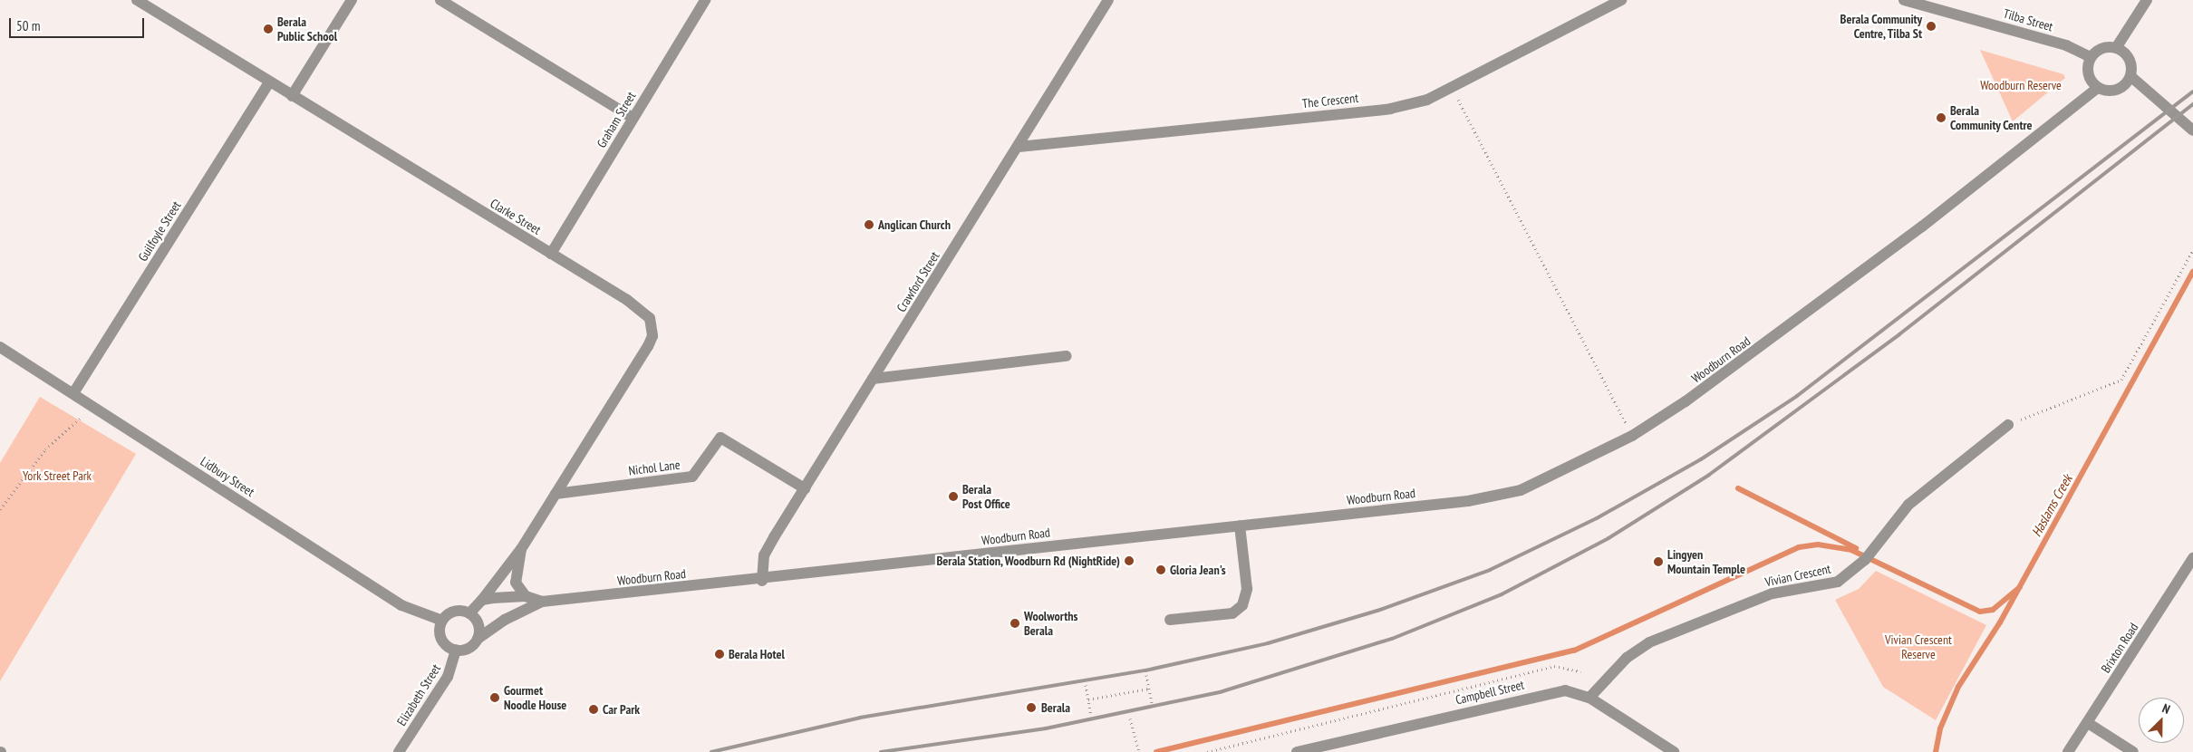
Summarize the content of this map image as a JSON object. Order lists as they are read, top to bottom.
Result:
{
  "streets": {
    "street": [
      "Tilba Street",
      "The Crescent",
      "Graham Street",
      "Clarke Street",
      "Guilfoyle Street",
      "Crawford Street",
      "Woodburn Road",
      "Nichol Lane",
      "Lidbury Street",
      "Vivian Crescent",
      "Brixton Road",
      "Campbell Street",
      "Elizabeth Street"
    ]
  },
  "crossings": [
    ["Tilba Street", "Woodburn Road"],
    ["The Crescent", "Crawford Street"],
    ["Graham Street", "Clarke Street"],
    ["Clarke Street", "Guilfoyle Street"],
    ["Clarke Street", "Woodburn Road"],
    ["Clarke Street", "Nichol Lane"],
    ["Guilfoyle Street", "Lidbury Street"],
    ["Crawford Street", "Woodburn Road"],
    ["Crawford Street", "Nichol Lane"],
    ["Woodburn Road", "Lidbury Street"],
    ["Woodburn Road", "Elizabeth Street"],
    ["Lidbury Street", "Elizabeth Street"],
    ["Vivian Crescent", "Campbell Street"]
  ],
  "water": ["Haslams Creek"],
  "parks": ["Woodburn Reserve", "York Street Park", "Vivian Crescent Reserve"],
  "places": [
    "Berala Community Centre, Tilba St",
    "Berala Public School",
    "Berala Community Centre",
    "Anglican Church",
    "Berala Post Office",
    "Berala Station, Woodburn Rd (NightRide)",
    "Lingyen Mountain Temple",
    "Gloria Jean's",
    "Woolworths Berala",
    "Berala Hotel",
    "Gourmet Noodle House",
    "Berala",
    "Car Park"
  ],
  "scale_bar": "50 m",
  "north": "top right"
}
